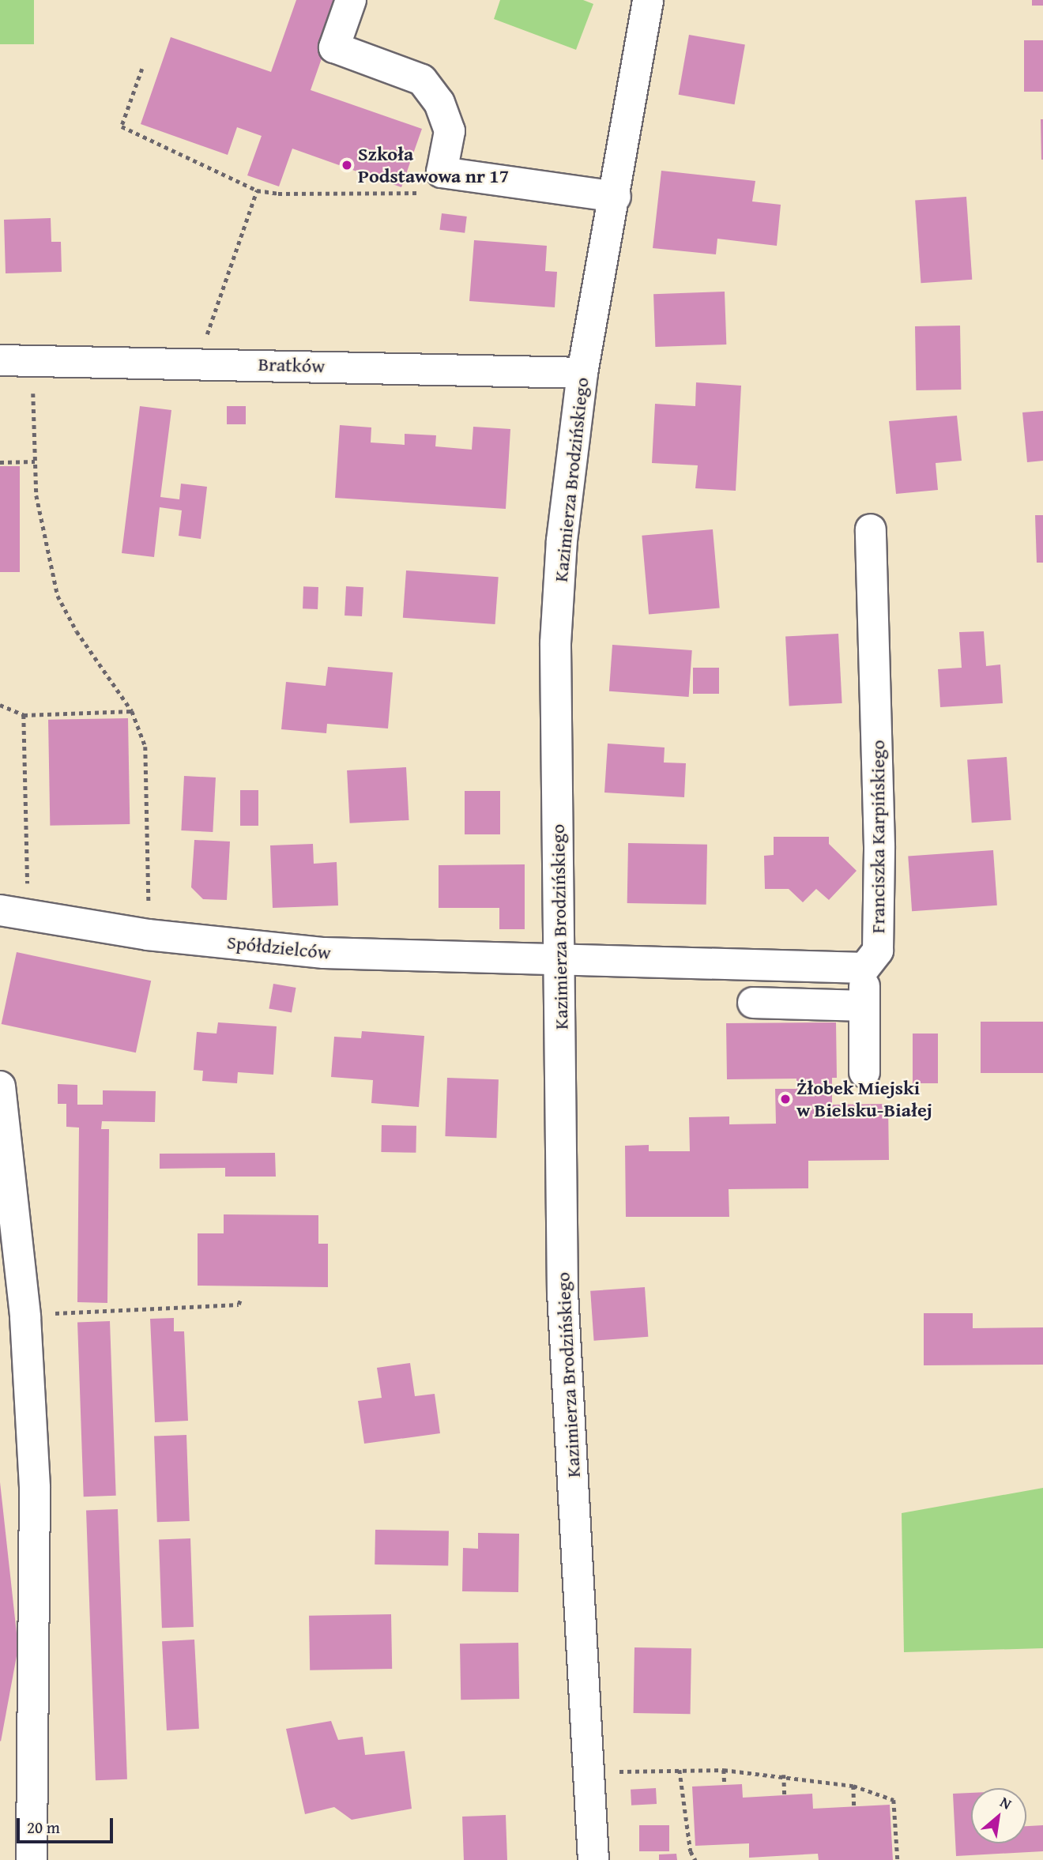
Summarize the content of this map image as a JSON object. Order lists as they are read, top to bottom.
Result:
{
  "streets": {
    "street": [
      "Bratków",
      "Kazimierza Brodzińskiego",
      "Franciszka Karpińskiego",
      "Spółdzielców"
    ]
  },
  "crossings": [
    ["Bratków", "Kazimierza Brodzińskiego"],
    ["Kazimierza Brodzińskiego", "Spółdzielców"]
  ],
  "places": ["Szkoła Podstawowa nr 17", "Żłobek Miejski w Bielsku-Białej"],
  "scale_bar": "20 m",
  "north": "top right"
}
